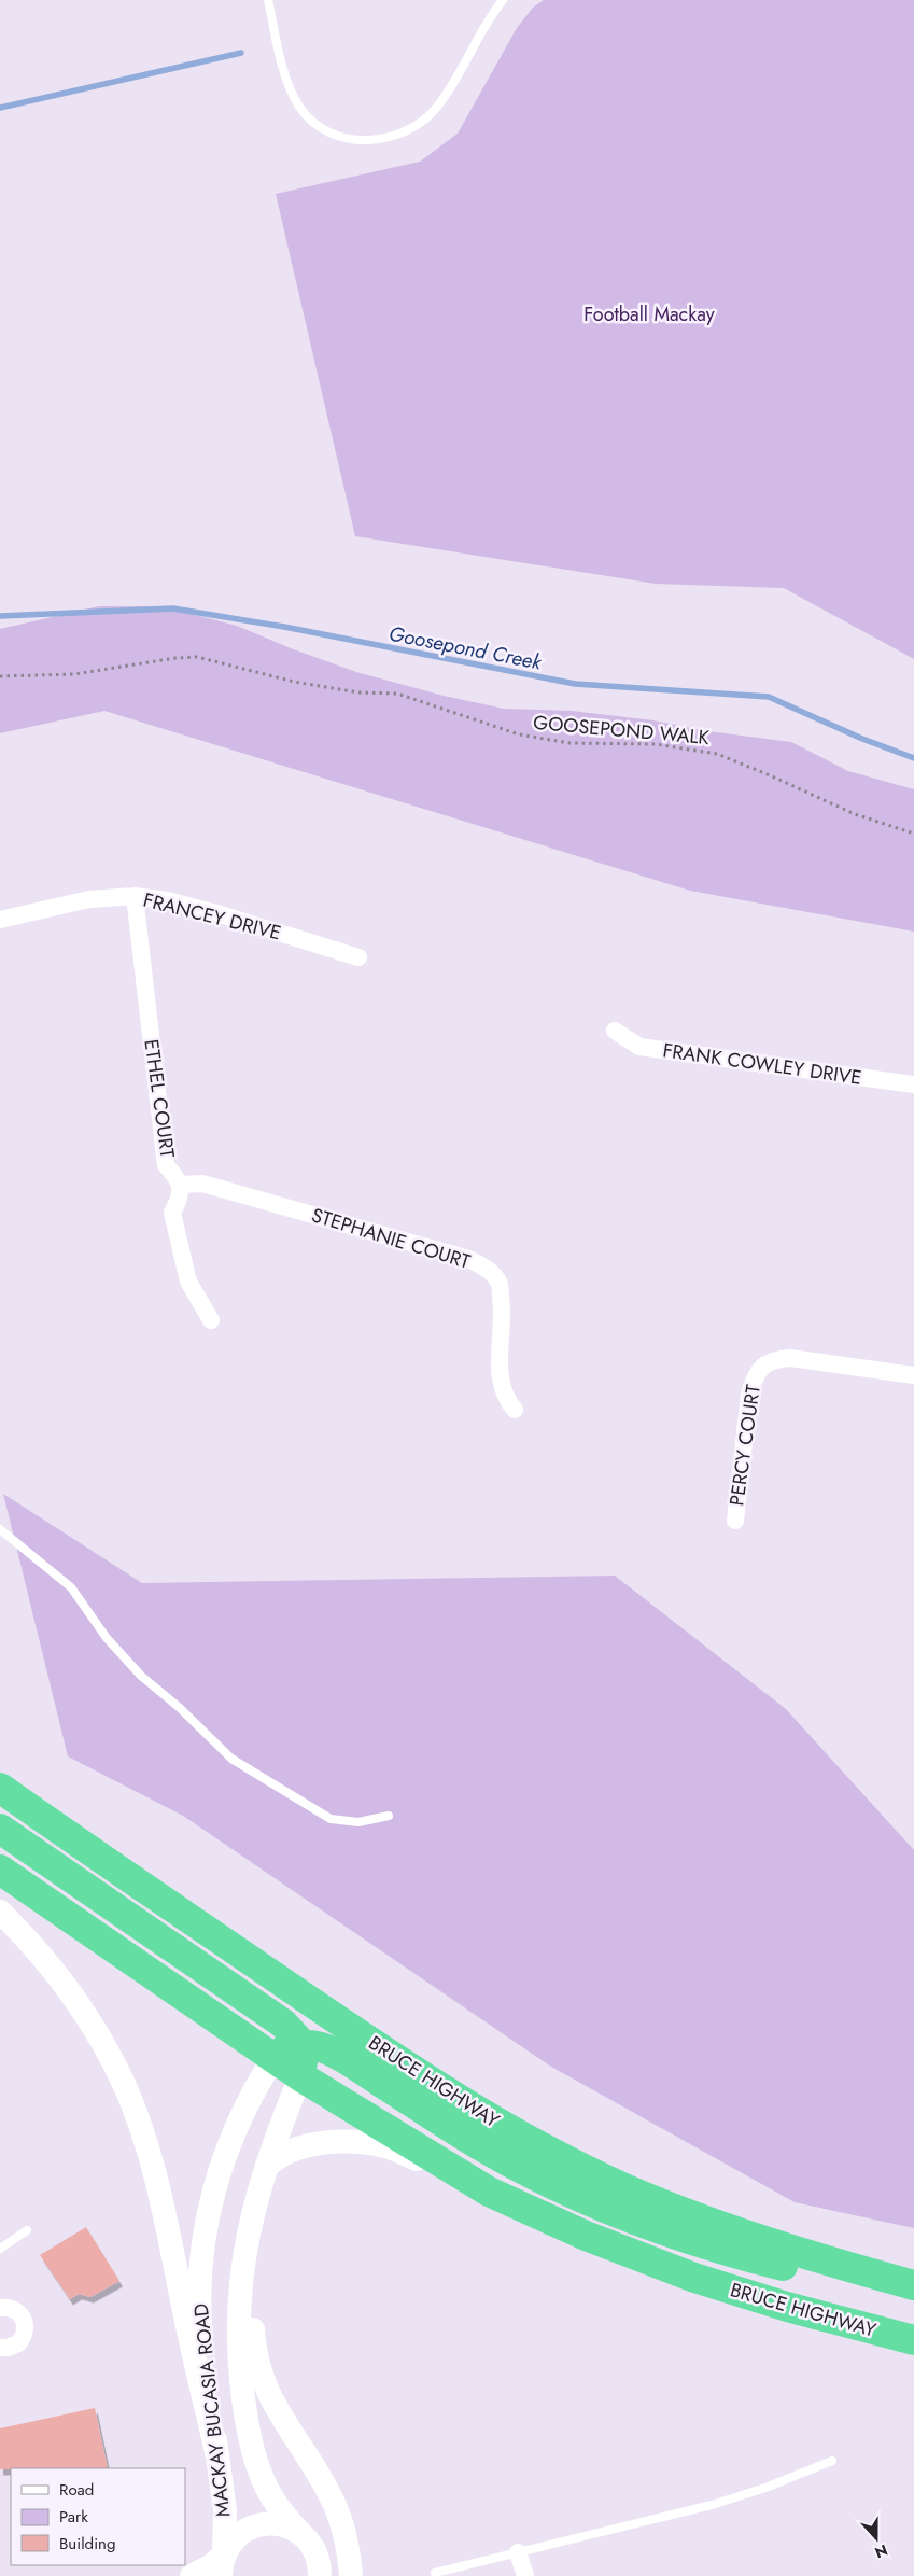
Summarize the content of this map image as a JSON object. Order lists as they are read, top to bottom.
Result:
{
  "streets": {
    "highway": ["BRUCE HIGHWAY"],
    "main road": ["MACKAY BUCASIA ROAD"],
    "street": [
      "FRANCEY DRIVE",
      "FRANK COWLEY DRIVE",
      "ETHEL COURT",
      "STEPHANIE COURT",
      "PERCY COURT"
    ],
    "path": ["GOOSEPOND WALK"]
  },
  "crossings": [
    ["FRANCEY DRIVE", "ETHEL COURT"],
    ["ETHEL COURT", "STEPHANIE COURT"],
    ["BRUCE HIGHWAY", "MACKAY BUCASIA ROAD"]
  ],
  "water": ["Goosepond Creek"],
  "parks": ["Football Mackay"],
  "legend": ["Road", "Park", "Building"],
  "north": "bottom"
}
